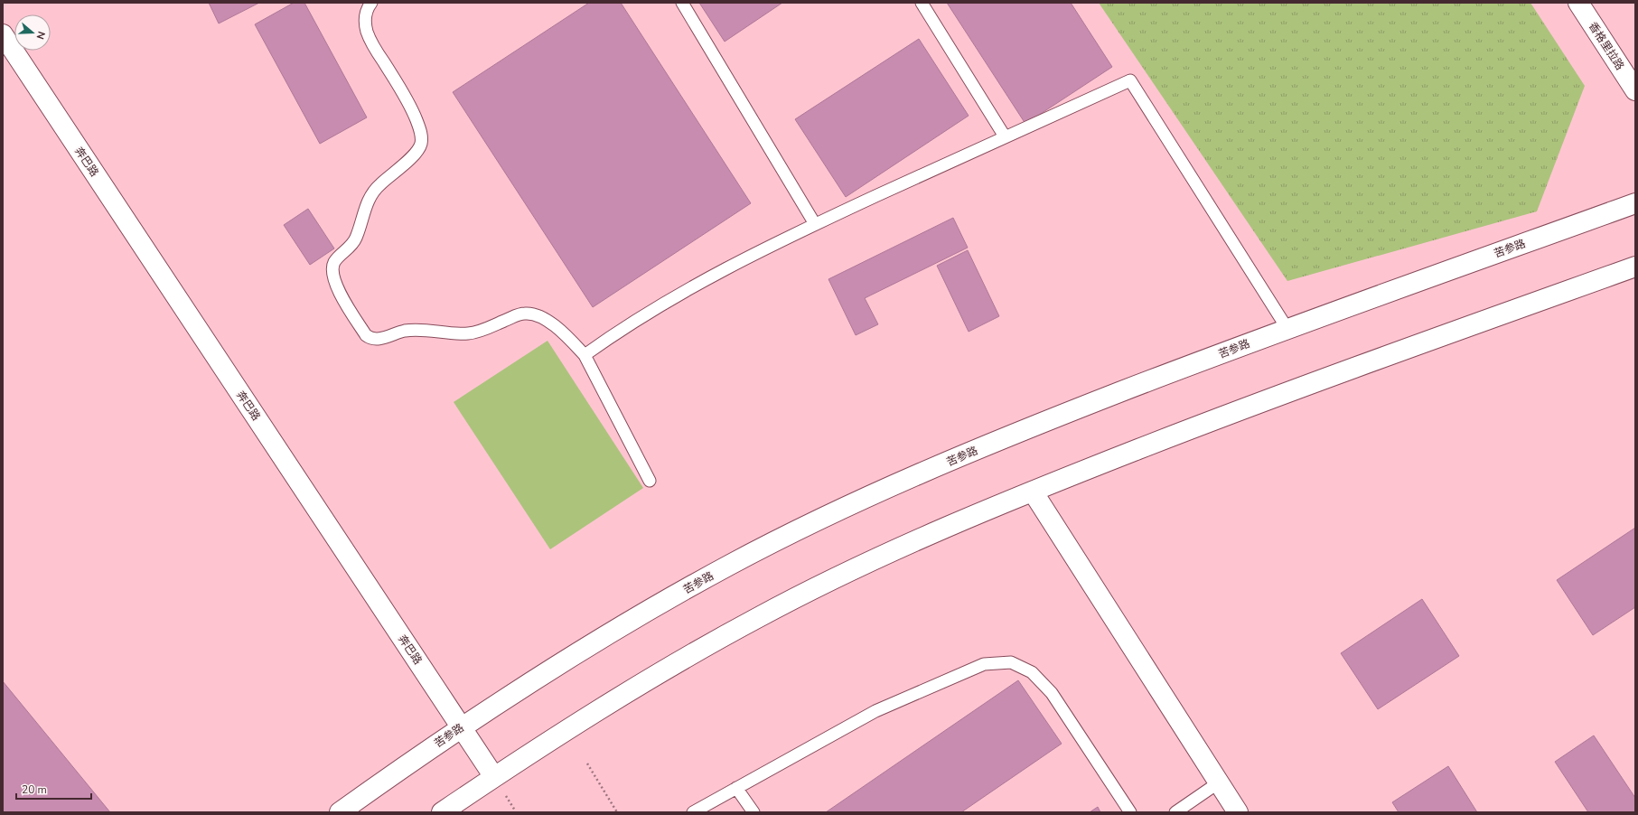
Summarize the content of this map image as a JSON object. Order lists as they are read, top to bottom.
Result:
{
  "streets": {
    "street": ["香格里拉路", "奔巴路", "苦参路"]
  },
  "crossings": [
    ["奔巴路", "苦参路"]
  ],
  "scale_bar": "20 m",
  "north": "right"
}
